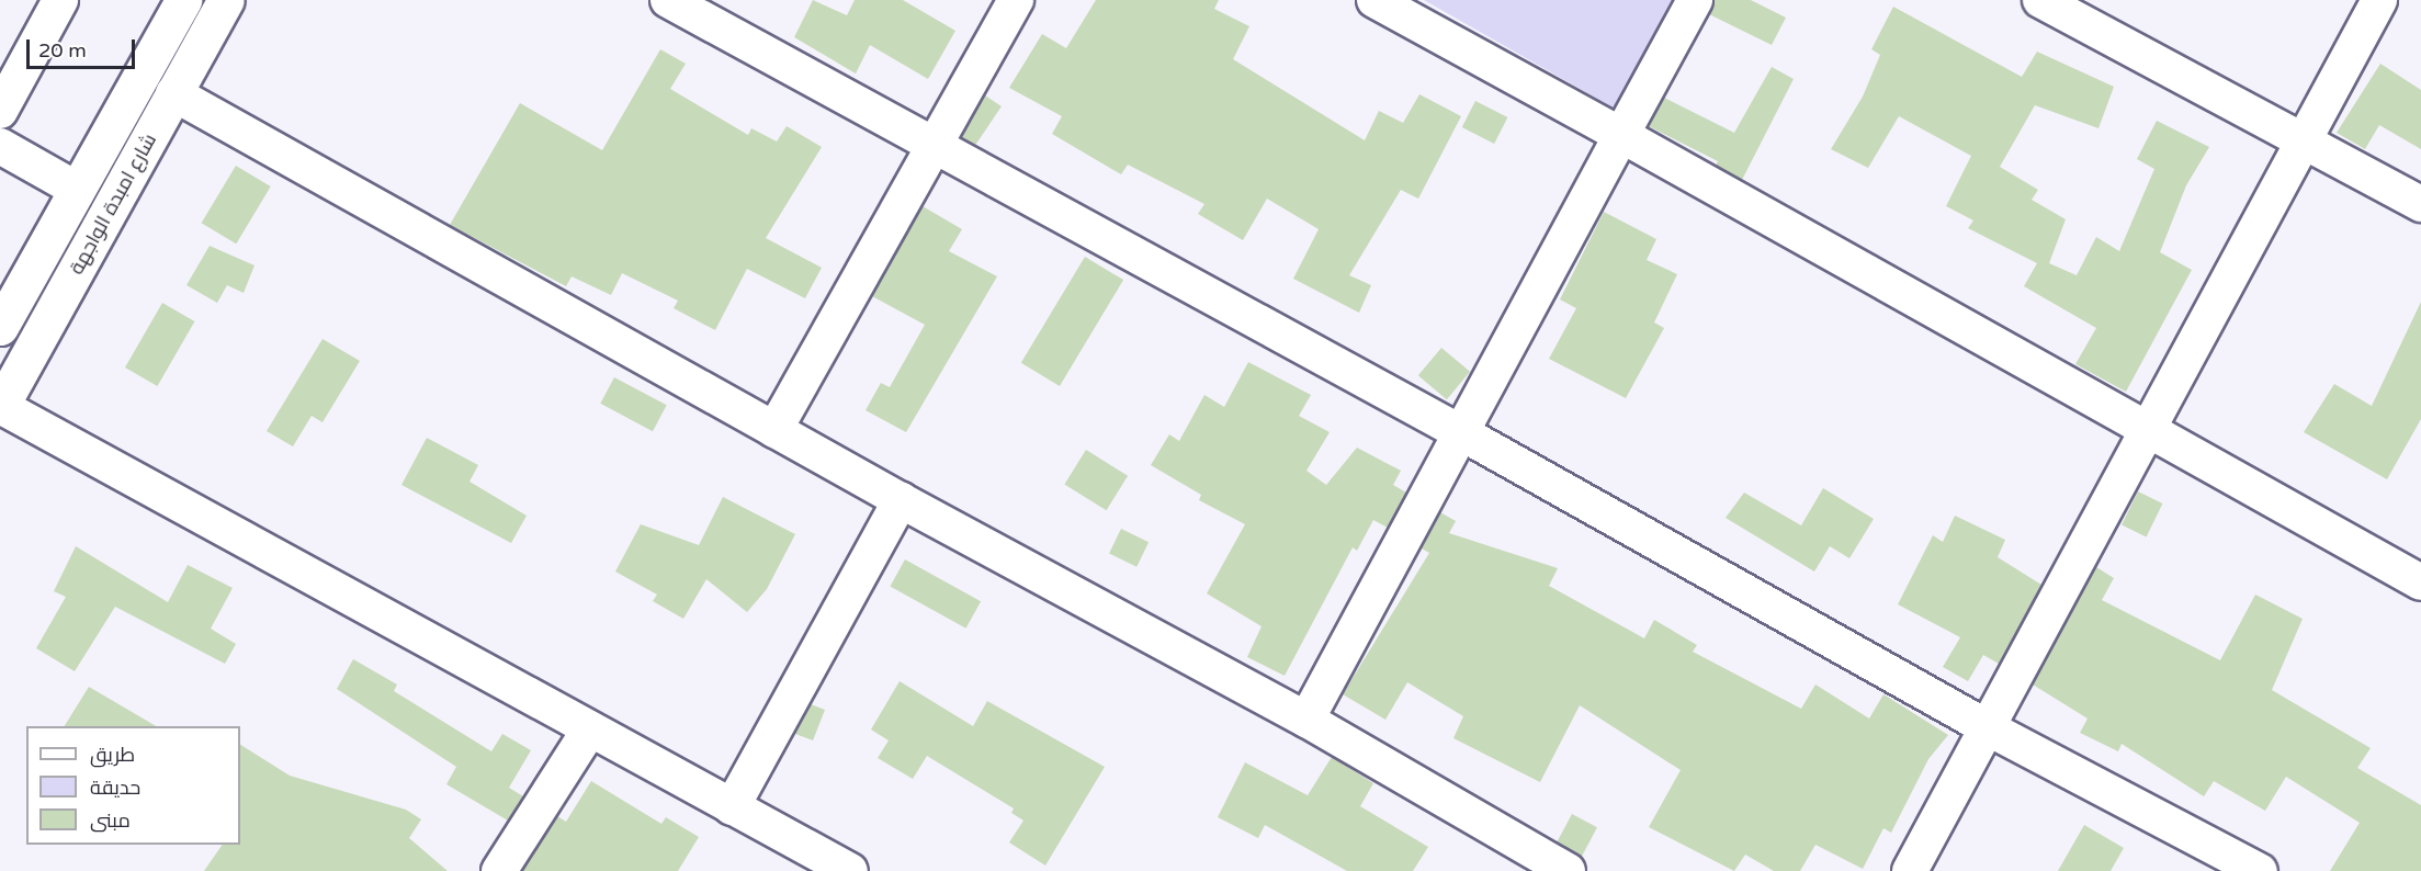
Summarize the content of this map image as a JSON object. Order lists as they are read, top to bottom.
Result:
{
  "streets": {
    "main road": ["شارع امبدة الواجهة"]
  },
  "legend": ["طريق", "حديقة", "مبنى"],
  "scale_bar": "20 m"
}
